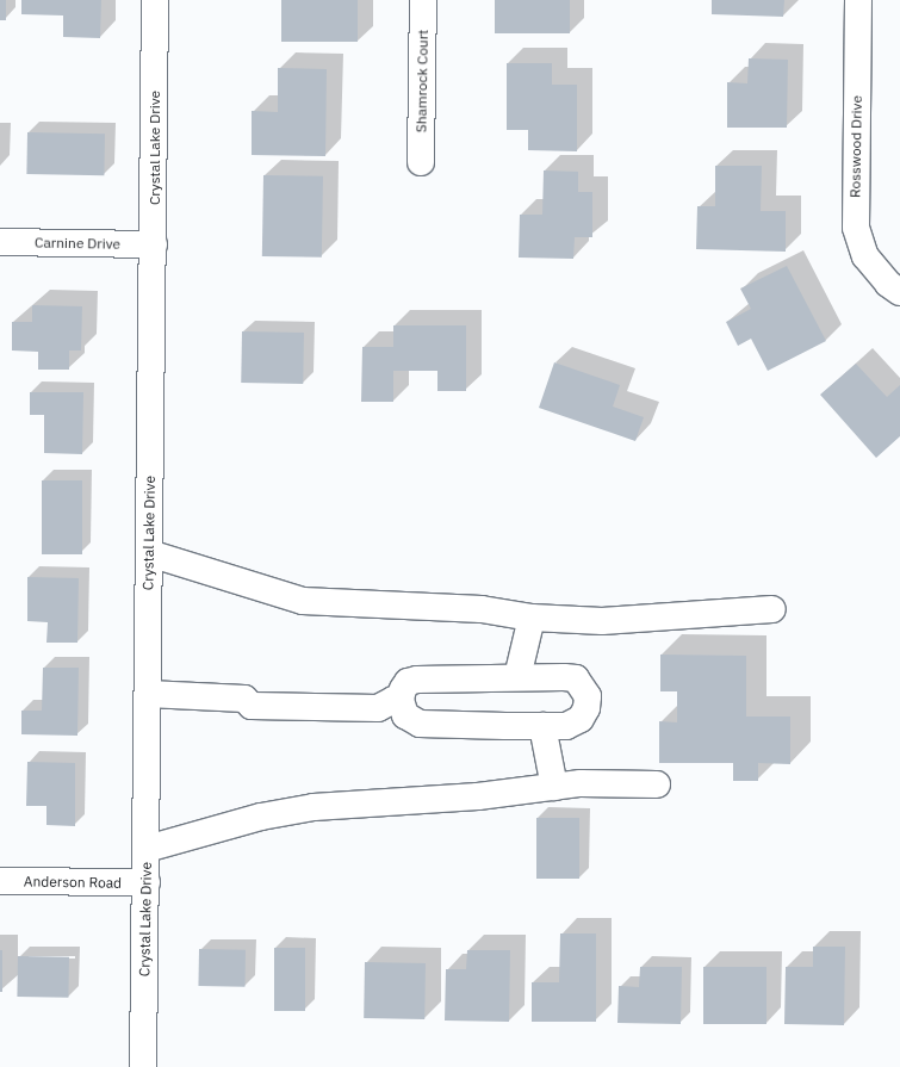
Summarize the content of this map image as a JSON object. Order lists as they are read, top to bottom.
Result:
{
  "streets": {
    "street": [
      "Shamrock Court",
      "Rosswood Drive",
      "Crystal Lake Drive",
      "Carnine Drive",
      "Anderson Road"
    ]
  },
  "crossings": [
    ["Crystal Lake Drive", "Carnine Drive"],
    ["Crystal Lake Drive", "Anderson Road"]
  ]
}
